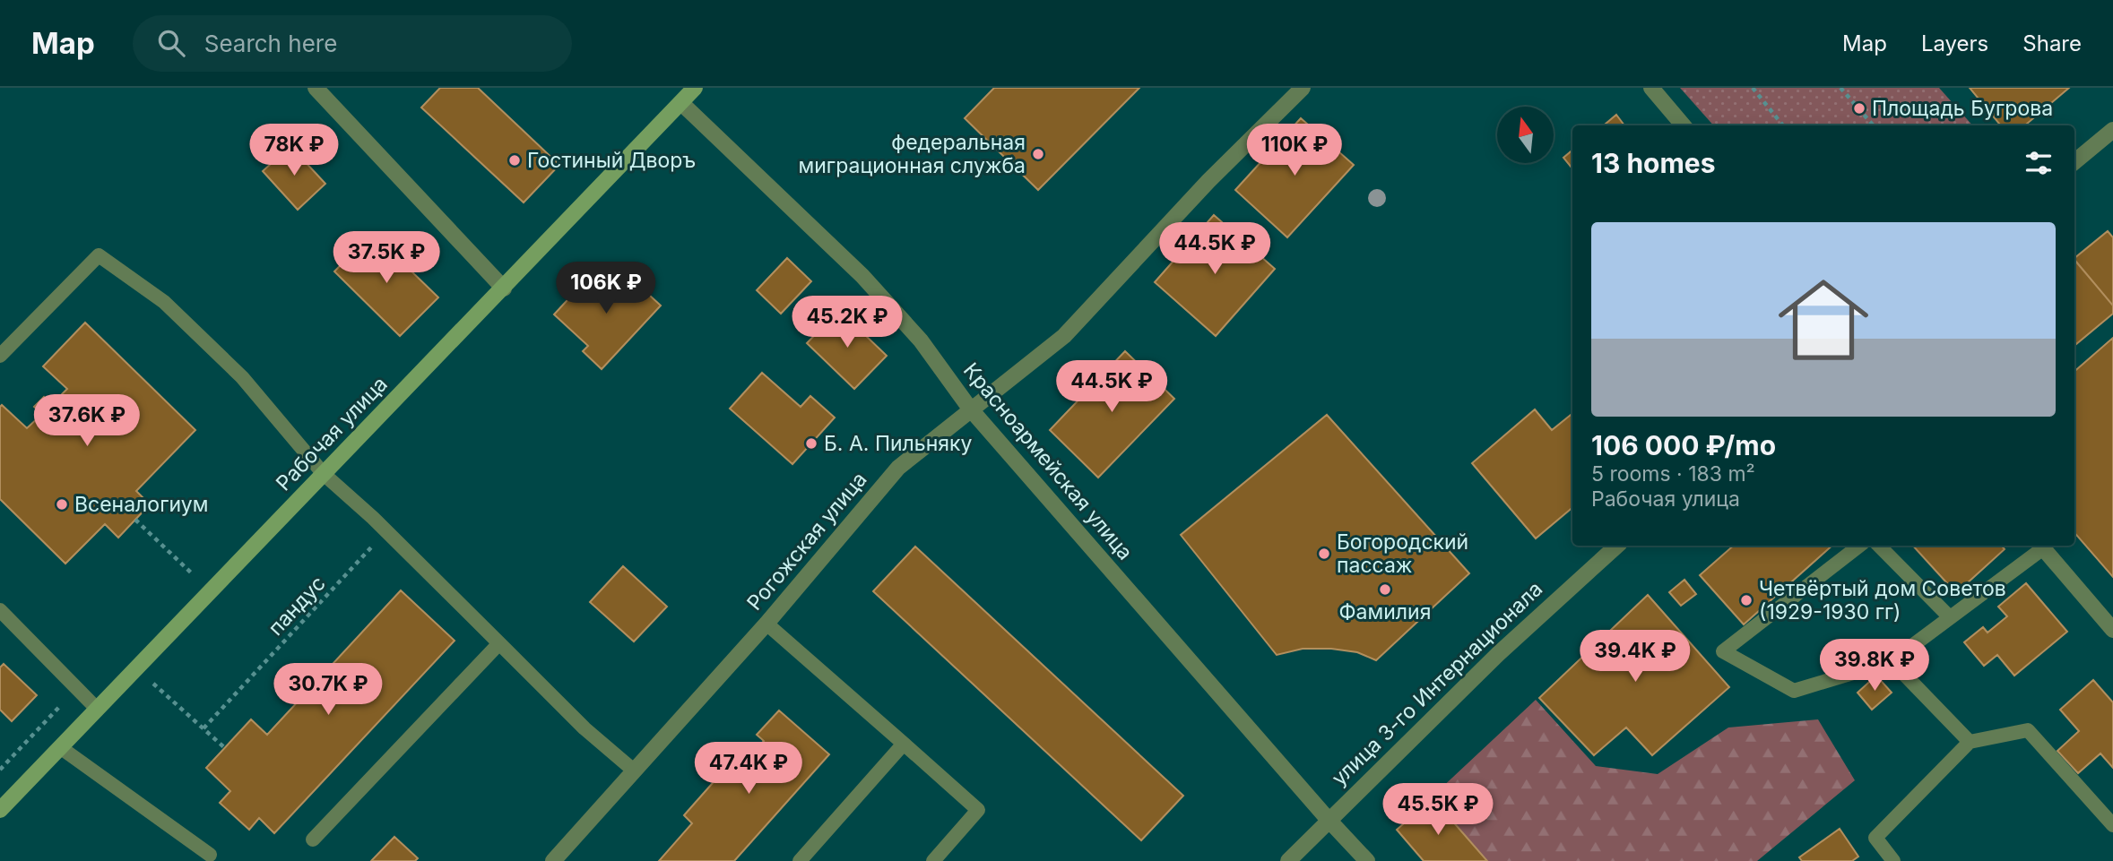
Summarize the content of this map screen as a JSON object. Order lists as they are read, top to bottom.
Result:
{
  "streets": {
    "main road": ["Рабочая улица"],
    "street": ["Красноармейская улица", "Рогожская улица", "улица 3-го Интернационала"],
    "path": ["пандус"]
  },
  "crossings": [
    ["Рабочая улица", "Красноармейская улица"],
    ["Красноармейская улица", "Рогожская улица"],
    ["Красноармейская улица", "улица 3-го Интернационала"]
  ],
  "places": [
    "Площадь Бугрова",
    "федеральная миграционная служба",
    "Гостиный Дворъ",
    "Б. А. Пильняку",
    "Всеналогиум",
    "Богородский пассаж",
    "Фамилия",
    "Четвёртый дом Советов (1929-1930 гг)"
  ],
  "north": "top",
  "page": {
    "header": "Map",
    "search": "Search here",
    "nav": ["Map", "Layers", "Share"],
    "price": [
      "78K ₽",
      "110K ₽",
      "44.5K ₽",
      "37.5K ₽",
      "106K ₽",
      "45.2K ₽",
      "44.5K ₽",
      "37.6K ₽",
      "39.4K ₽",
      "39.8K ₽",
      "30.7K ₽",
      "47.4K ₽",
      "45.5K ₽"
    ],
    "heading": "13 homes",
    "list": [
      {
        "name": "106 000 ₽/mo",
        "note": "5 rooms · 183 m² · Рабочая улица"
      }
    ]
  }
}
